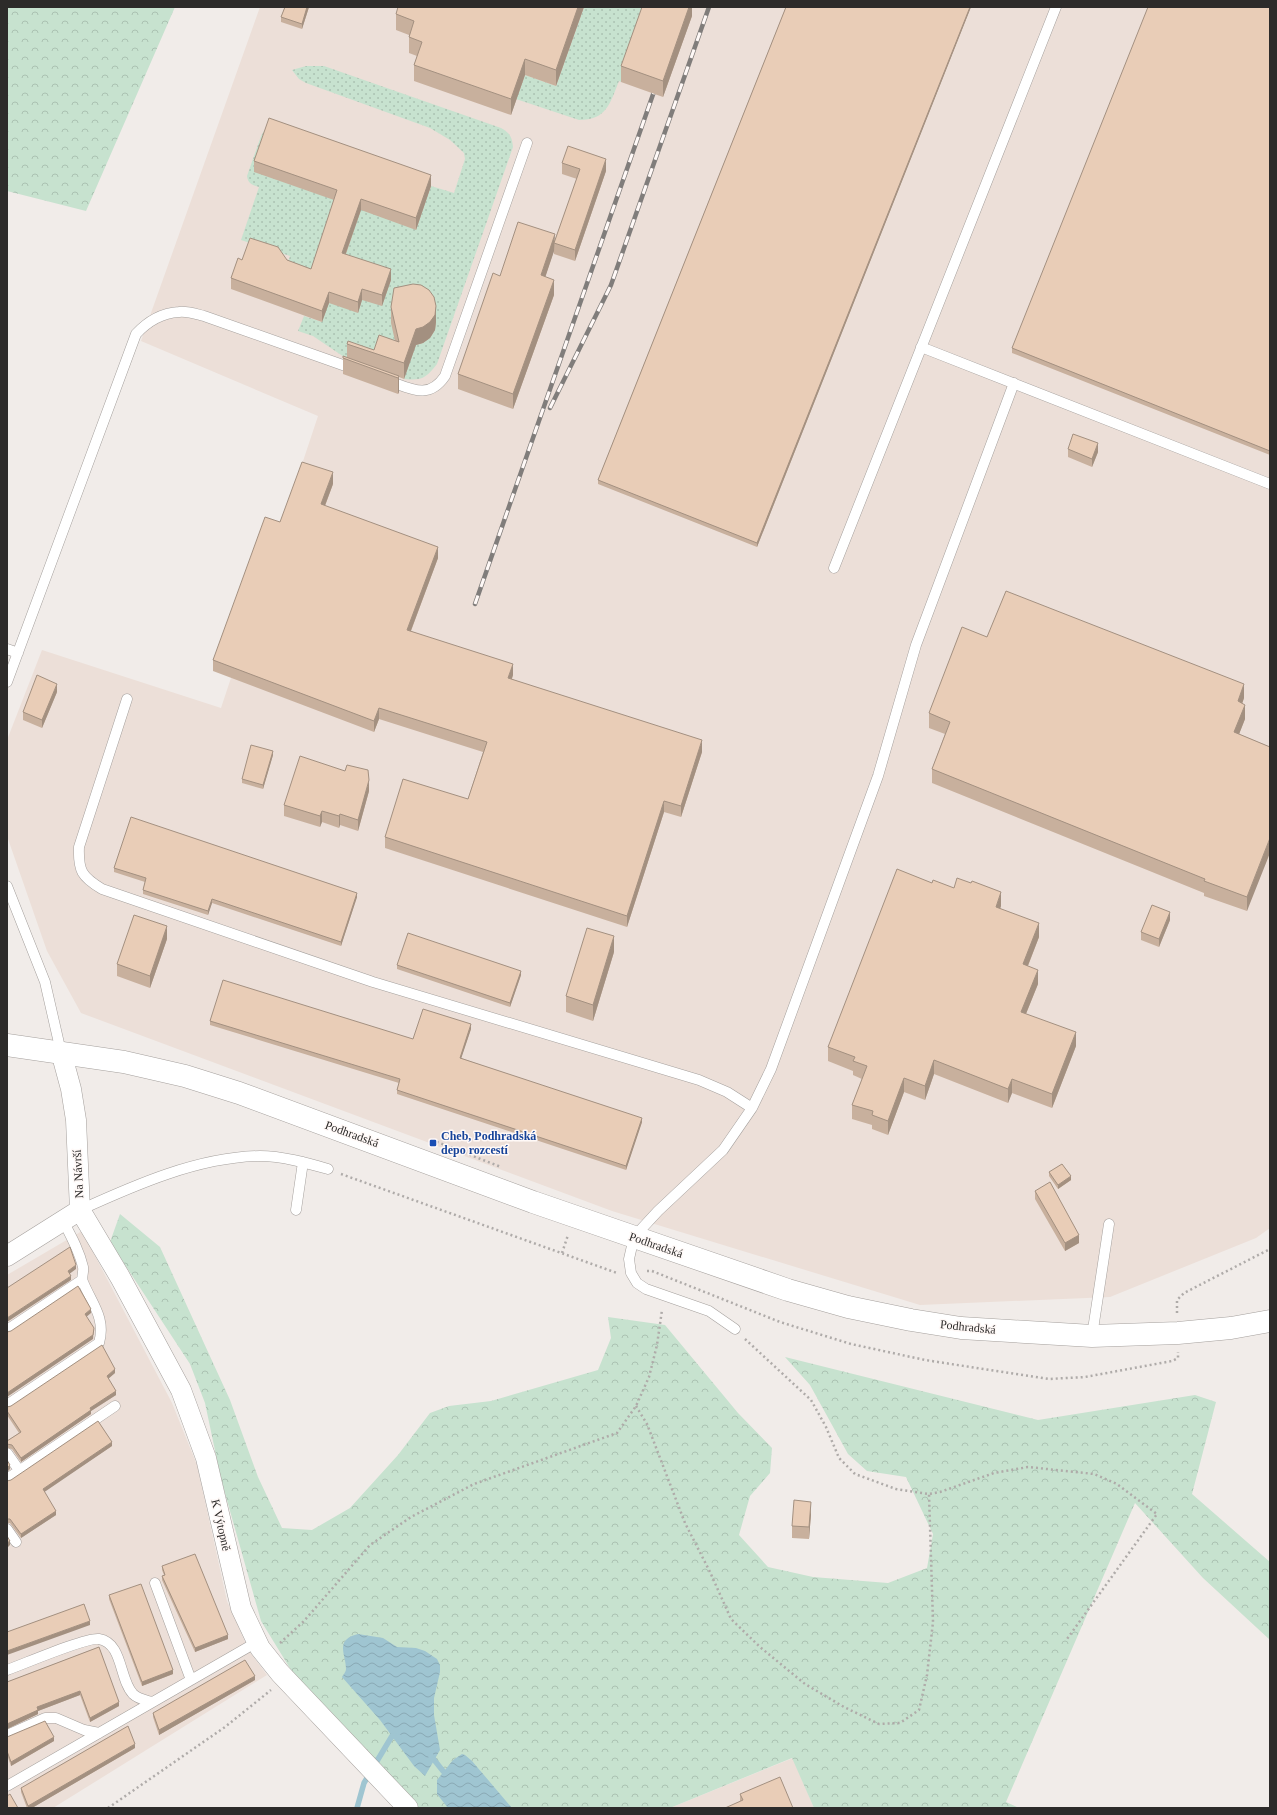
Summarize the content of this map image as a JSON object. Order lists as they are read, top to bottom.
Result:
{
  "streets": {
    "main road": ["Podhradská"],
    "street": ["Na Návrší", "K Výtopně"]
  },
  "crossings": [
    ["Podhradská", "Na Návrší"],
    ["Na Návrší", "K Výtopně"]
  ],
  "places": {
    "transit": ["Cheb, Podhradská depo rozcestí"]
  }
}
